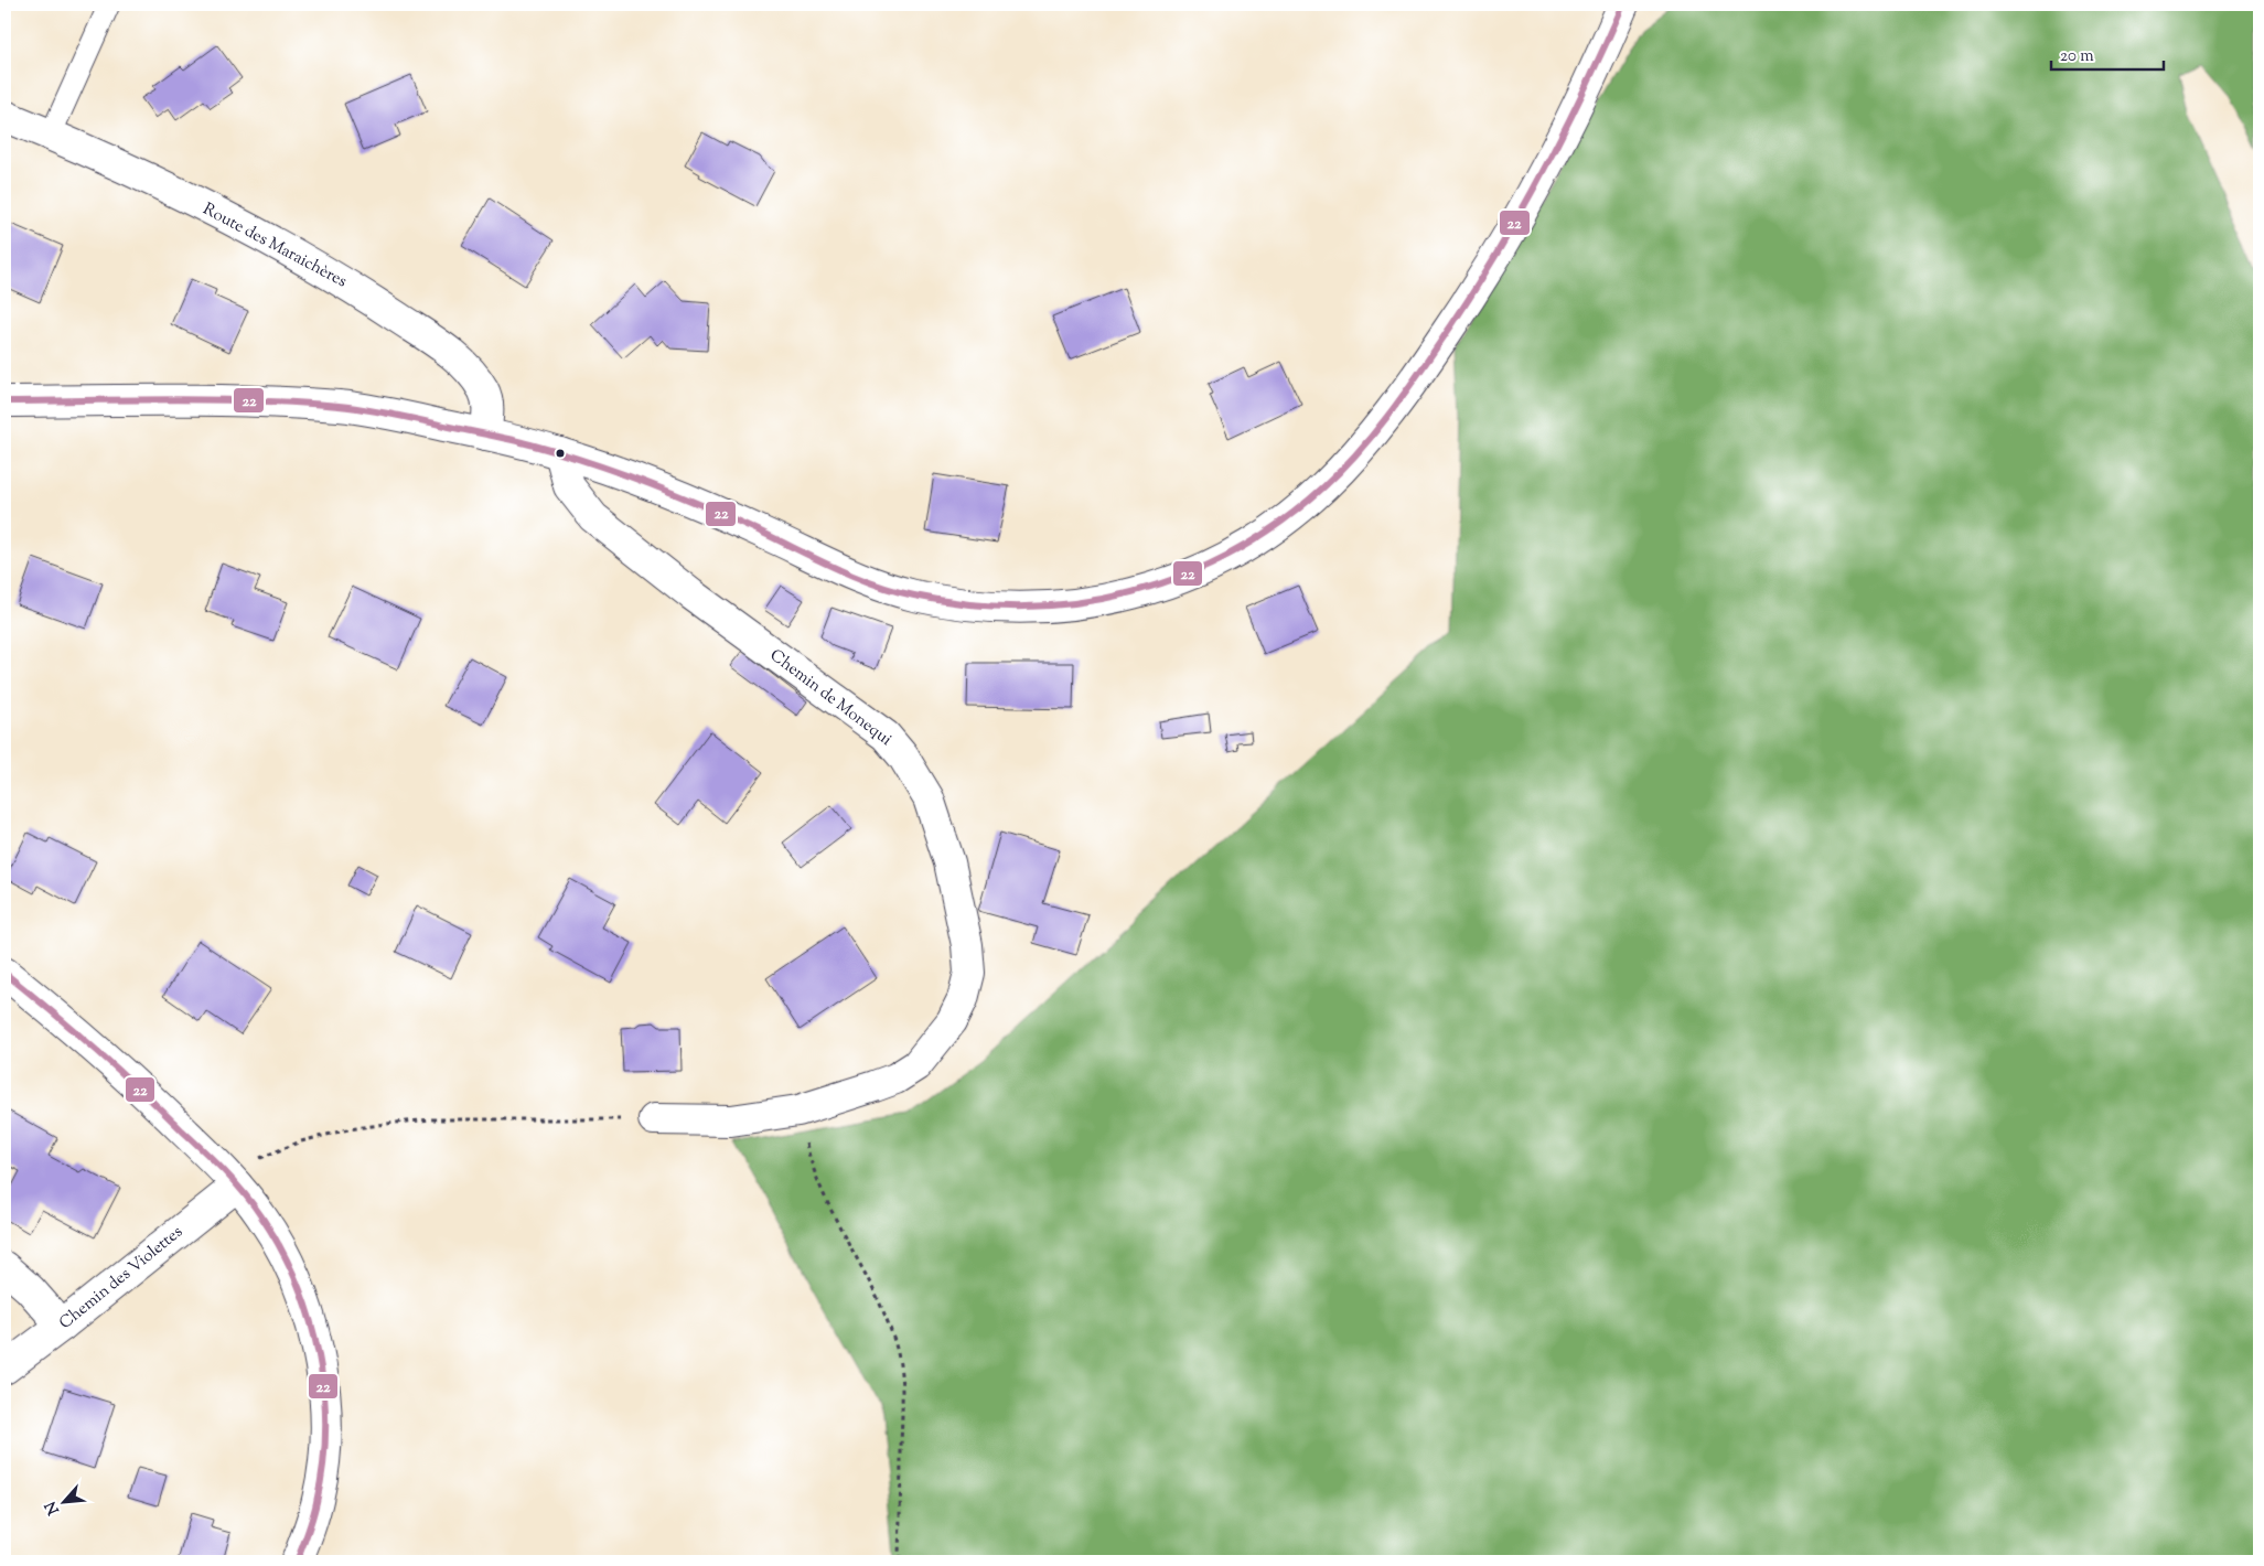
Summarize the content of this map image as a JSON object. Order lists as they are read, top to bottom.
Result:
{
  "streets": {
    "street": ["Route des Maraichères", "Chemin de Monequi", "Chemin des Violettes"]
  },
  "lines": ["transit line 22"],
  "scale_bar": "20 m",
  "north": "bottom left"
}
